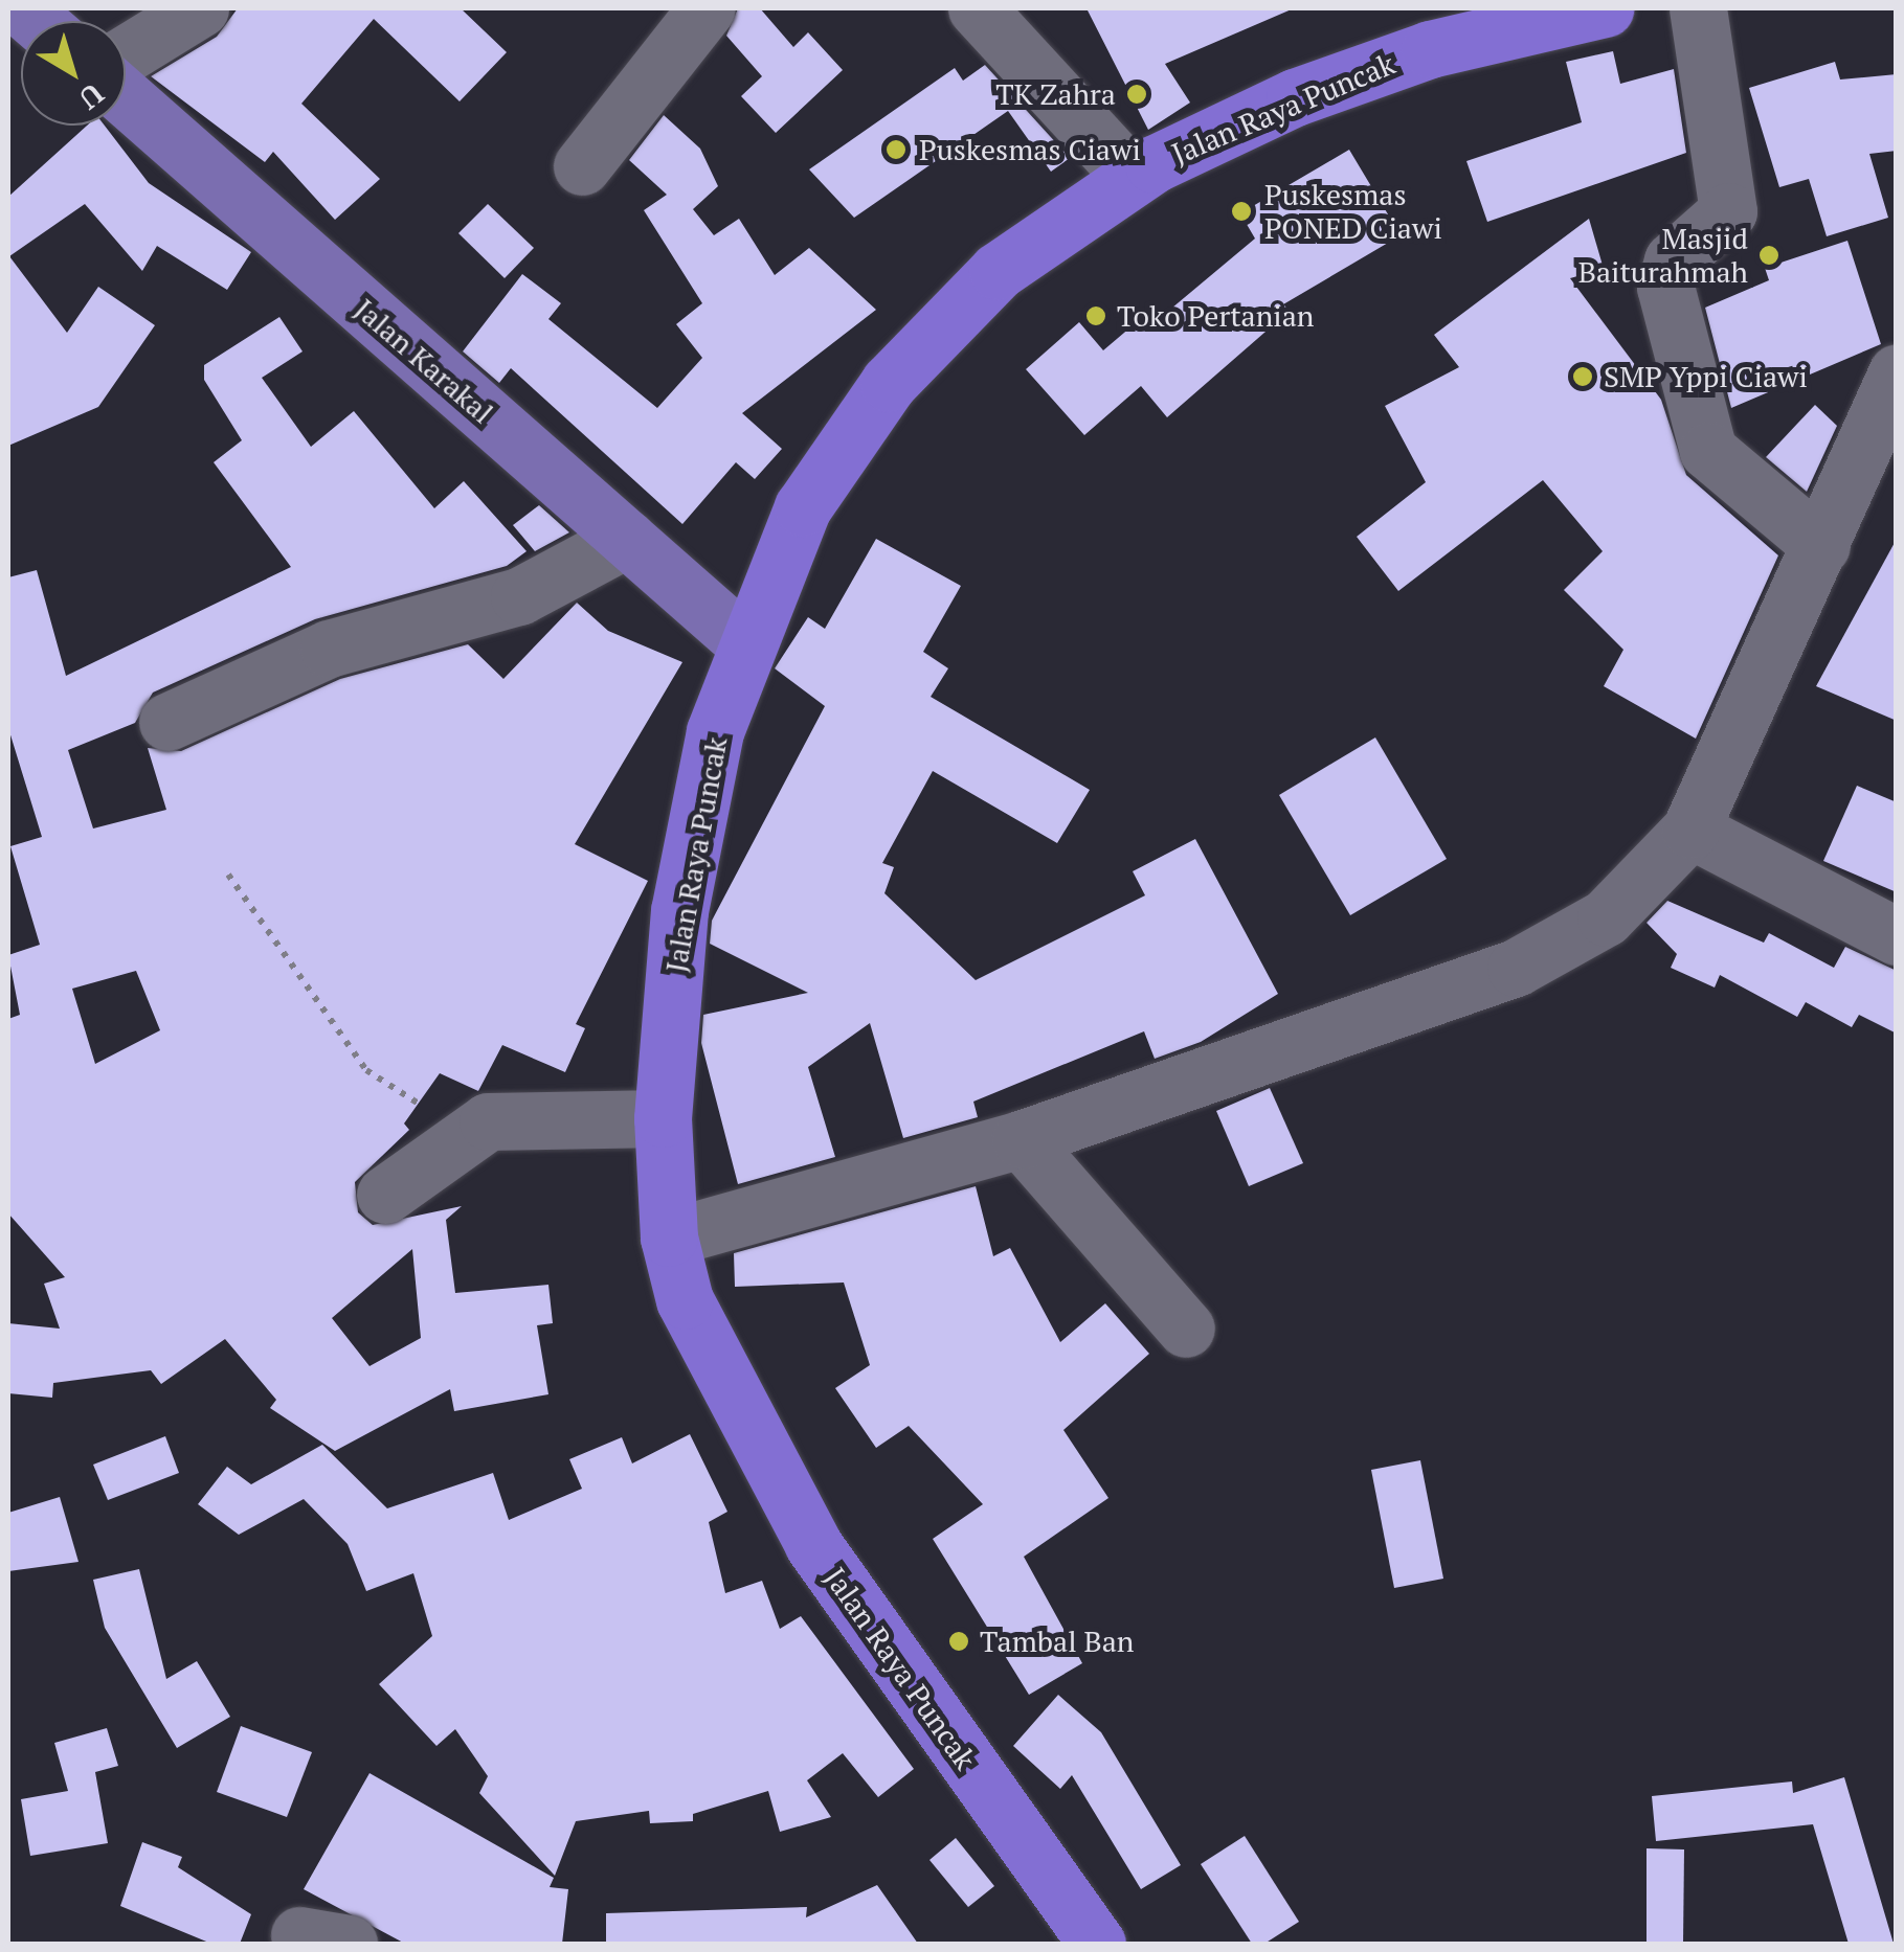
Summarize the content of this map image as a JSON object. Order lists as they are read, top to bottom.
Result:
{
  "streets": {
    "highway": ["Jalan Raya Puncak"],
    "main road": ["Jalan Karakal"]
  },
  "crossings": [
    ["Jalan Raya Puncak", "Jalan Karakal"]
  ],
  "places": [
    "TK Zahra",
    "Puskesmas Ciawi",
    "Puskesmas PONED Ciawi",
    "Masjid Baiturahmah",
    "Toko Pertanian",
    "SMP Yppi Ciawi",
    "Tambal Ban"
  ],
  "north": "bottom right"
}
